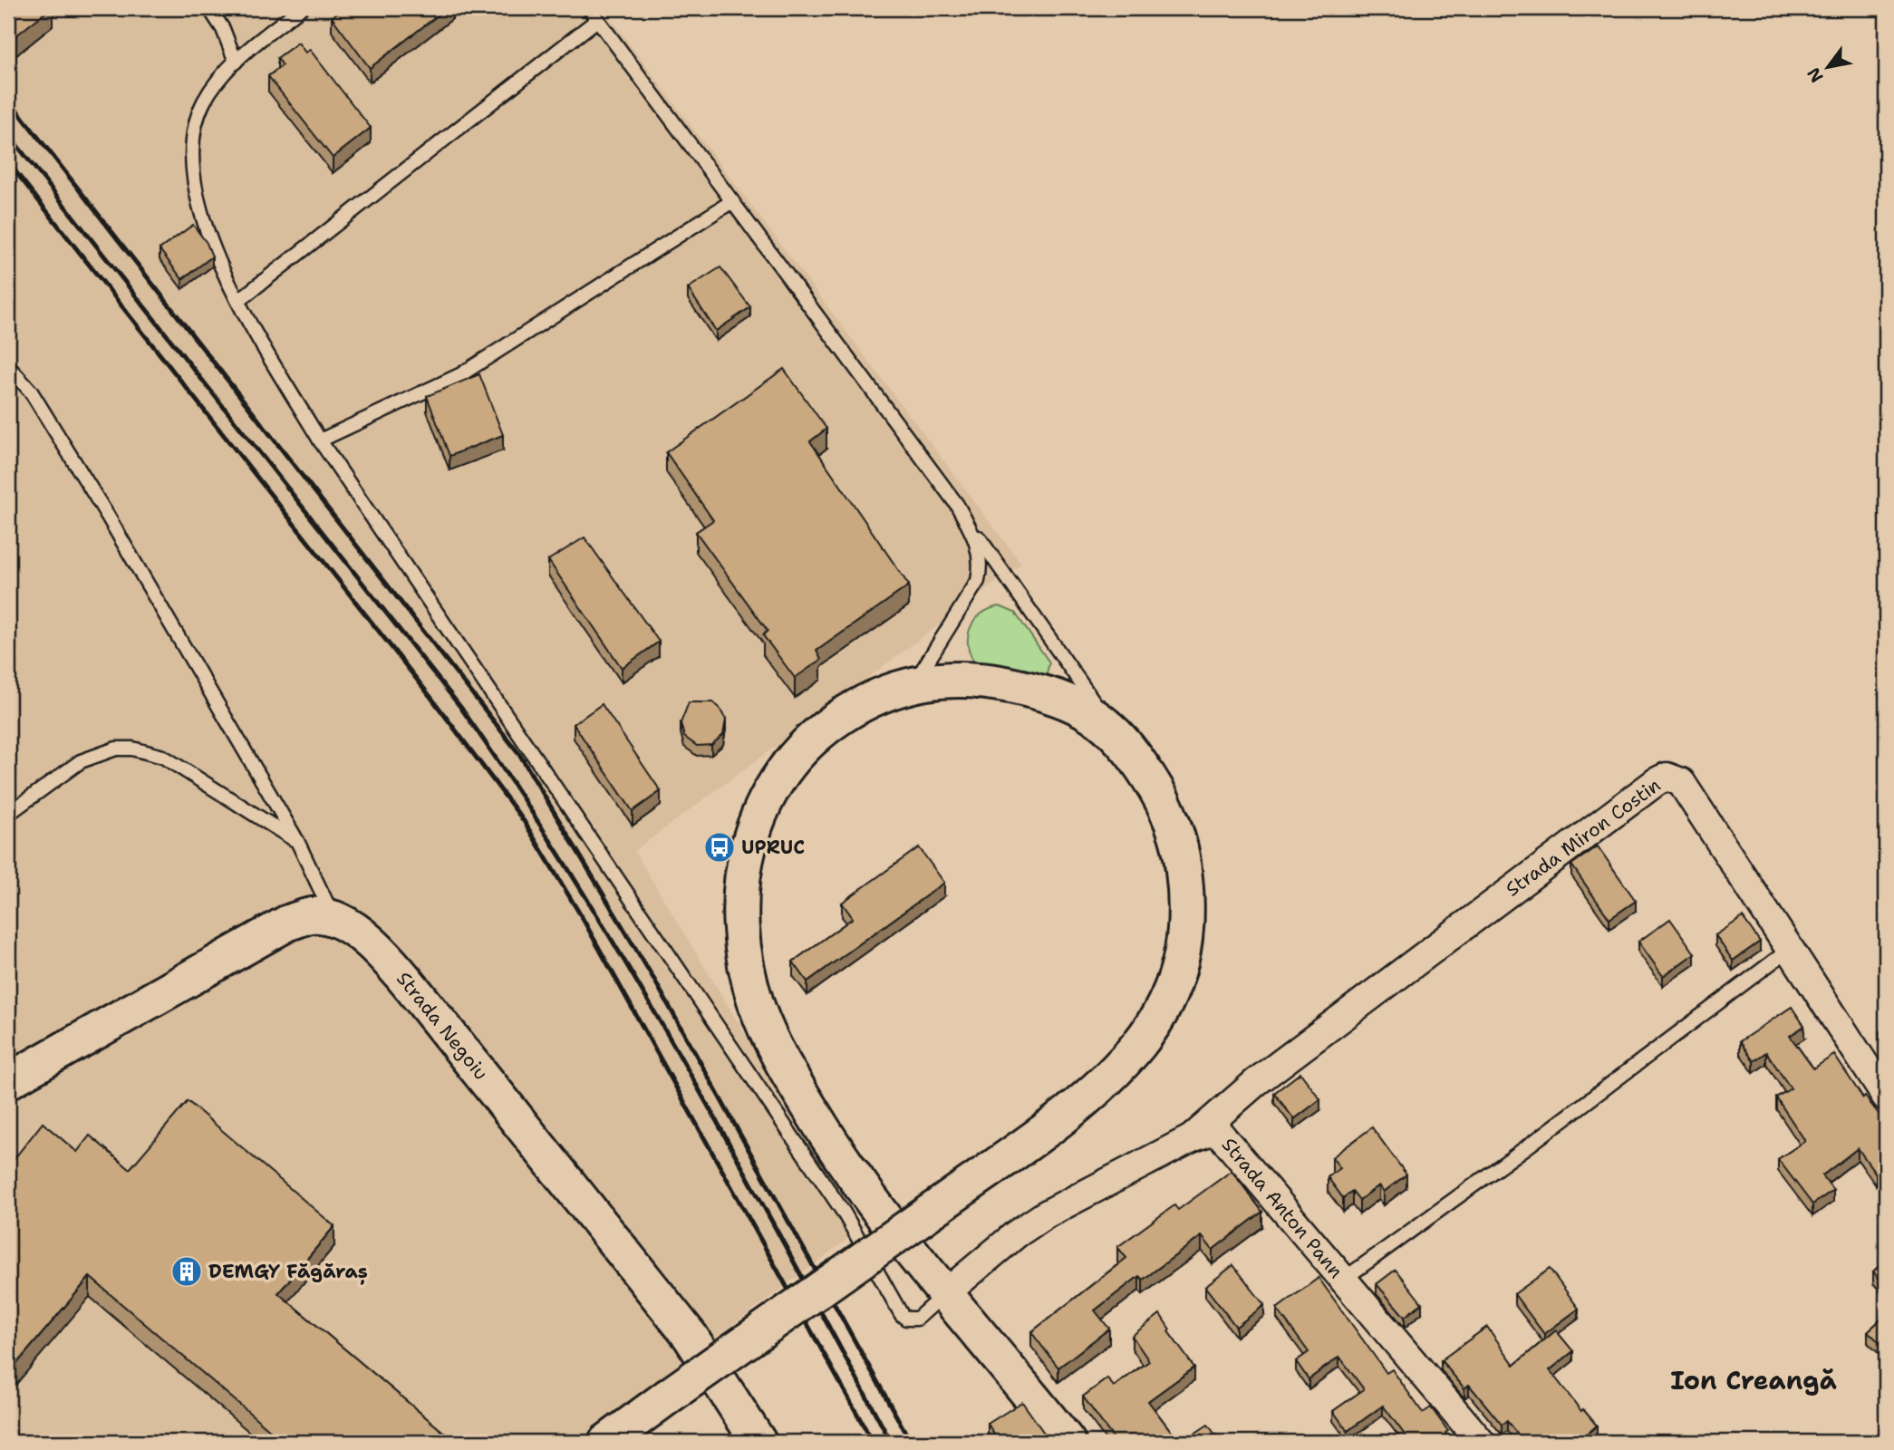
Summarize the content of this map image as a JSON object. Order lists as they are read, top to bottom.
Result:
{
  "streets": {
    "main road": ["Strada Negoiu"],
    "street": ["Strada Miron Costin", "Strada Anton Pann"]
  },
  "crossings": [
    ["Strada Miron Costin", "Strada Anton Pann"]
  ],
  "districts": ["Ion Creangă"],
  "places": {
    "bus stop": ["UPRUC"],
    "building": ["DEMGY Făgăraș"]
  },
  "north": "bottom left"
}
